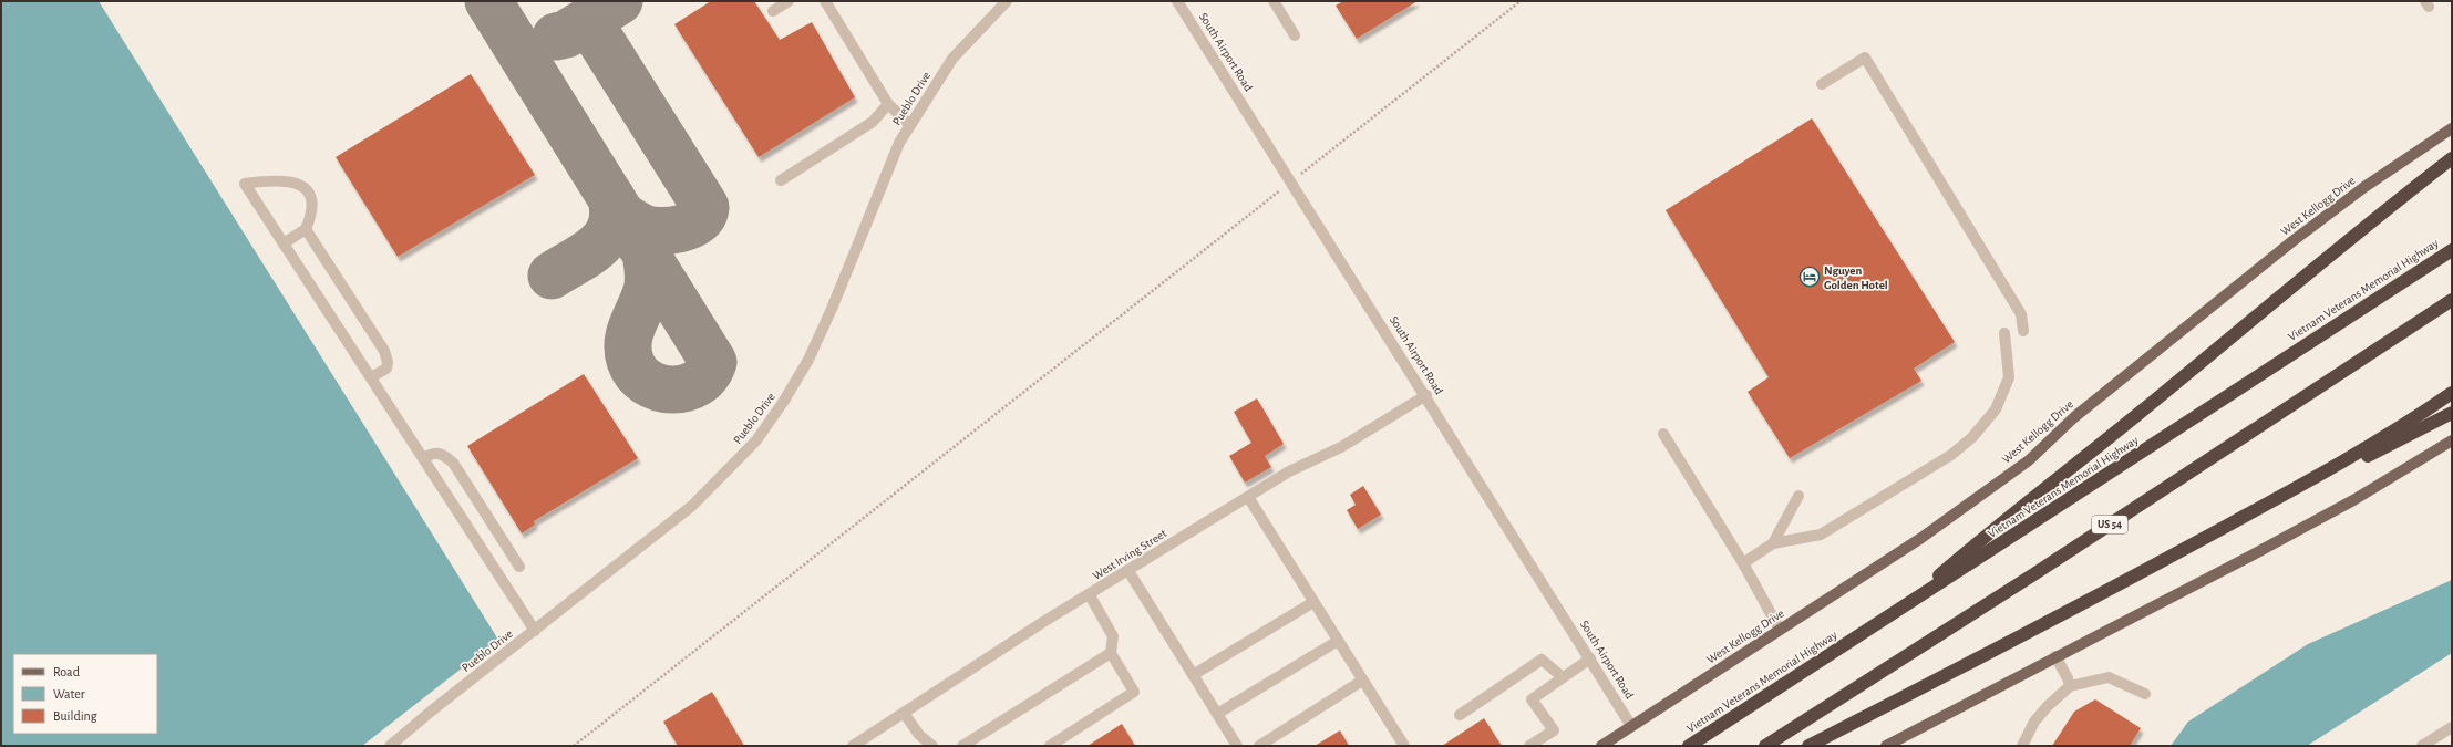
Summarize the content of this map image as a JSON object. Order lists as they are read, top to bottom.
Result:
{
  "streets": {
    "highway": ["Vietnam Veterans Memorial Highway", "US 54"],
    "main road": ["West Kellogg Drive"],
    "street": ["South Airport Road", "Pueblo Drive", "West Irving Street"]
  },
  "crossings": [
    ["South Airport Road", "West Kellogg Drive"],
    ["South Airport Road", "West Irving Street"]
  ],
  "places": {
    "hotel": ["Nguyen Golden Hotel"]
  },
  "legend": ["Road", "Water", "Building"]
}
